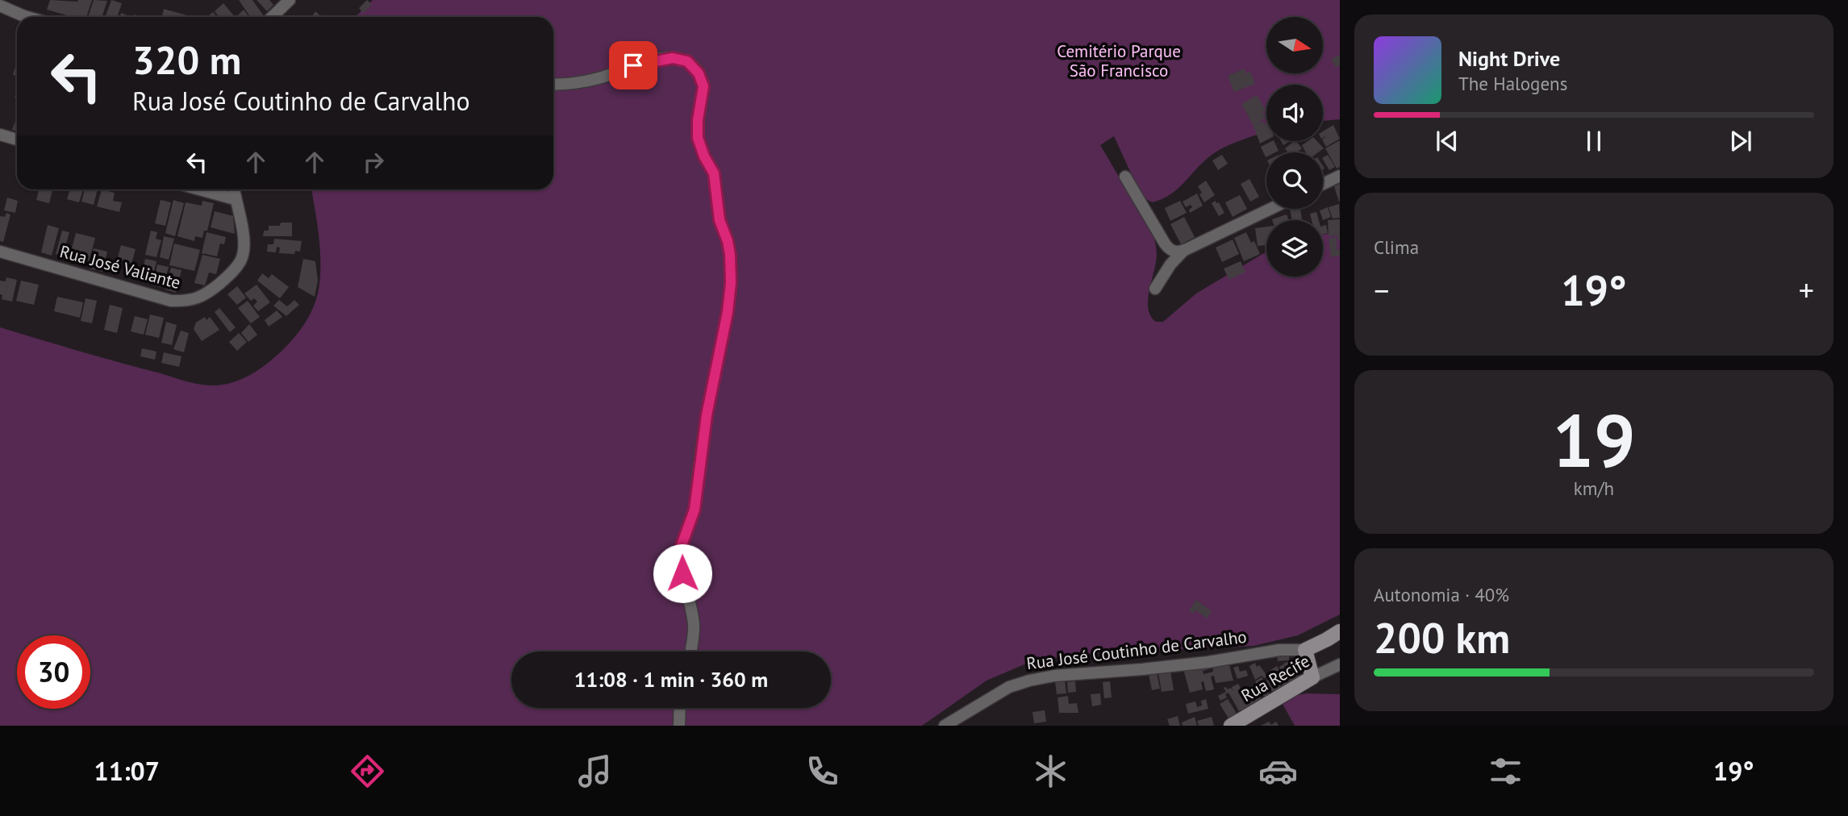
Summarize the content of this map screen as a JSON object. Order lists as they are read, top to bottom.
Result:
{
  "streets": {
    "street": ["Rua José Valiante", "Rua José Coutinho de Carvalho", "Rua Recife"]
  },
  "parks": ["Cemitério Parque São Francisco"],
  "north": "right",
  "page": {
    "turn": ["320 m", "Rua José Coutinho de Carvalho"],
    "song": ["Night Drive", "The Halogens"],
    "tile": [
      "Clima",
      ["19", "km/h"],
      ["Autonomia · 40%", "200 km"]
    ],
    "heat": ["−", "19°", "+"],
    "limit": "30",
    "trip": "11:08 · 1 min · 360 m",
    "tabs": ["11:07", "19°"]
  }
}
